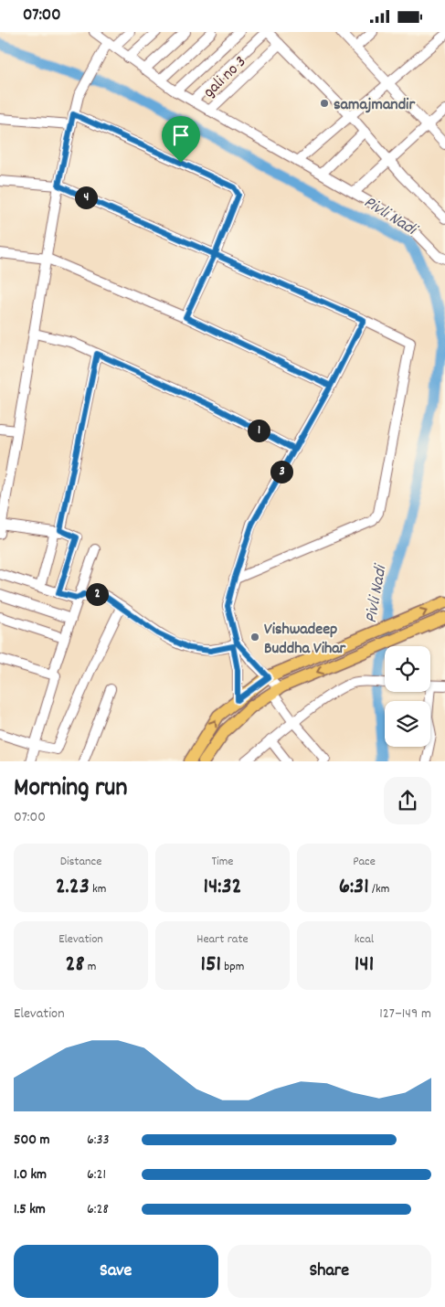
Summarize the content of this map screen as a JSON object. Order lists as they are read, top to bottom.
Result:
{
  "streets": {
    "street": ["gali no 3"]
  },
  "water": ["Pivli Nadi"],
  "places": ["samajmandir", "Vishwadeep Buddha Vihar"],
  "page": {
    "status": "07:00",
    "pins": [
      "4",
      "1",
      "3",
      "2"
    ],
    "heading": ["Morning run", "07:00"],
    "stats": [
      ["Distance", "2.23 km"],
      ["Time", "14:32"],
      ["Pace", "6:31 /km"],
      ["Elevation", "28 m"],
      ["Heart rate", "151 bpm"],
      ["kcal", "141"]
    ],
    "chart": ["Elevation", "127–149 m"],
    "list": [
      {
        "name": "500 m",
        "note": "6:33"
      },
      {
        "name": "1.0 km",
        "note": "6:21"
      },
      {
        "name": "1.5 km",
        "note": "6:28"
      }
    ],
    "buttons": ["Save", "Share"]
  }
}
